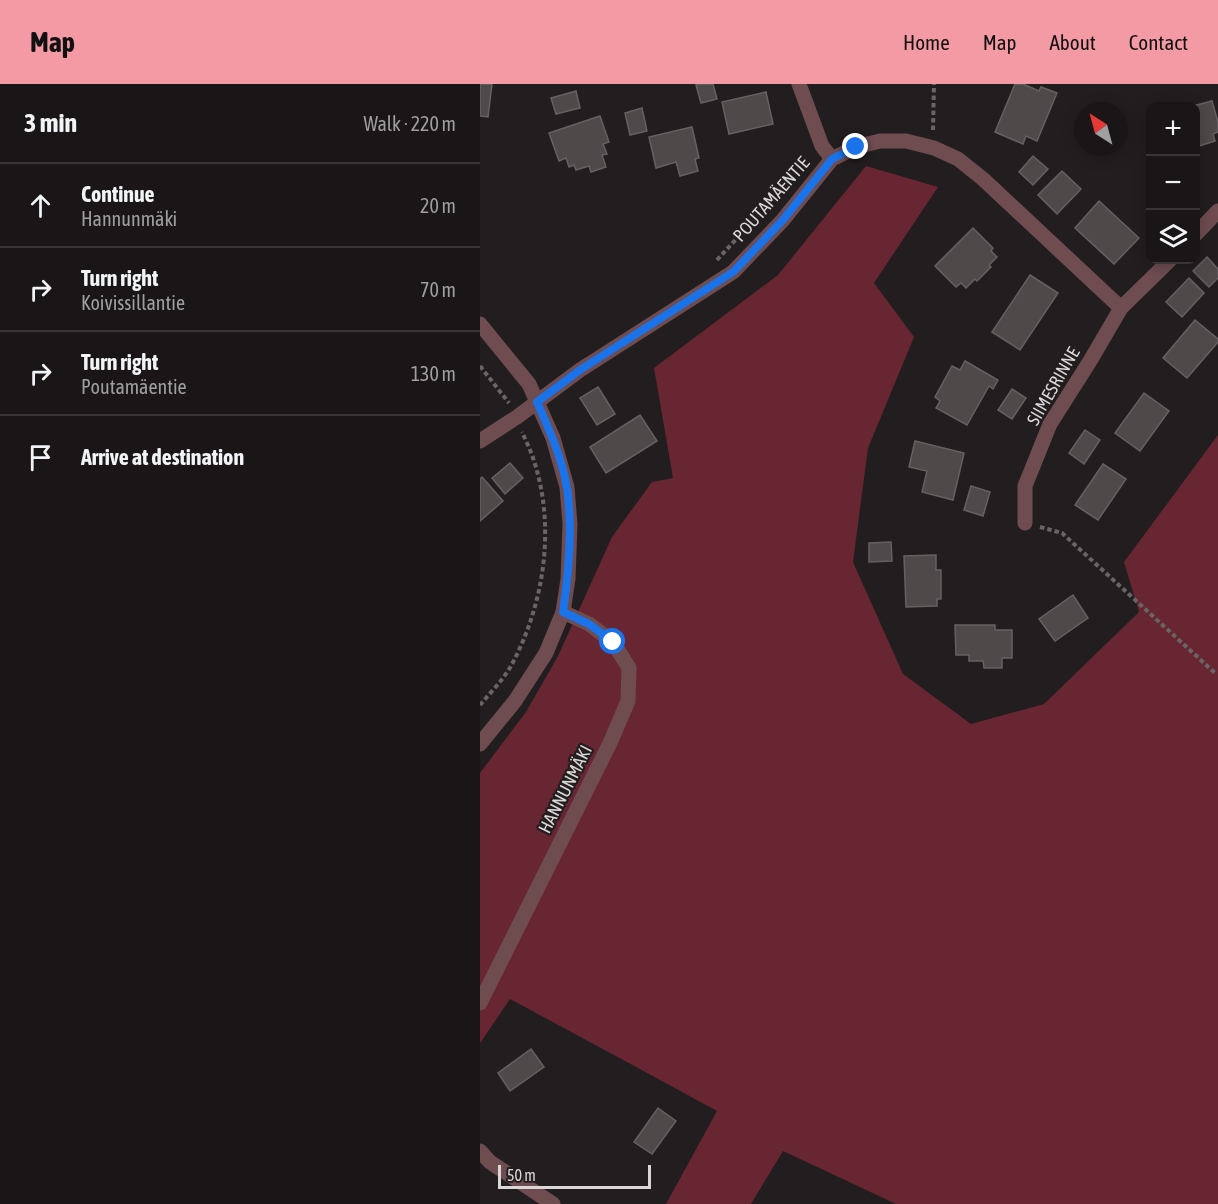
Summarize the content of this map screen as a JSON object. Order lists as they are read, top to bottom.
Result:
{
  "streets": {
    "street": ["POUTAMÄENTIE", "SIIMESRINNE", "HANNUNMÄKI"]
  },
  "crossings": [
    ["POUTAMÄENTIE", "SIIMESRINNE"]
  ],
  "scale_bar": "50 m",
  "north": "top left",
  "page": {
    "header": "Map",
    "nav": [
      "Home",
      "Map",
      "About",
      "Contact"
    ],
    "heading": ["3 min", "Walk · 220 m"],
    "map_buttons": ["+", "−"],
    "list": [
      ["Continue", "Hannunmäki", "20 m"],
      ["Turn right", "Koivissillantie", "70 m"],
      ["Turn right", "Poutamäentie", "130 m"],
      "Arrive at destination"
    ],
    "scale": "50 m"
  }
}
